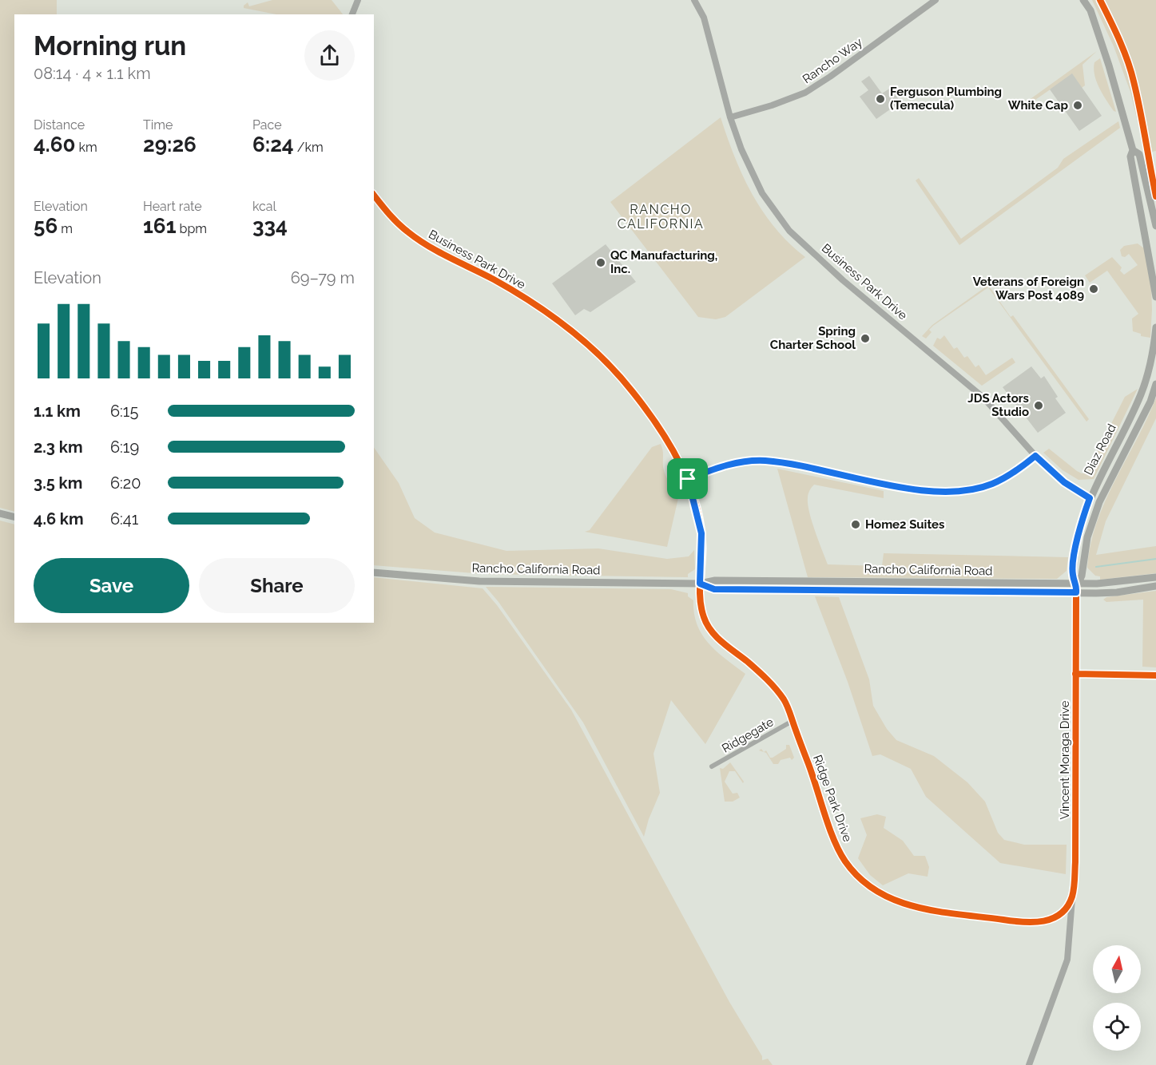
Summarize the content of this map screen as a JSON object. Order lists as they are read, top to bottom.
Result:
{
  "streets": {
    "main road": ["Diaz Road", "Rancho California Road"],
    "street": [
      "Rancho Way",
      "Business Park Drive",
      "Ridgegate",
      "Vincent Moraga Drive",
      "Ridge Park Drive"
    ]
  },
  "crossings": [
    ["Rancho Way", "Business Park Drive"],
    ["Business Park Drive", "Diaz Road"],
    ["Business Park Drive", "Rancho California Road"],
    ["Business Park Drive", "Ridge Park Drive"],
    ["Diaz Road", "Rancho California Road"],
    ["Diaz Road", "Vincent Moraga Drive"],
    ["Rancho California Road", "Vincent Moraga Drive"],
    ["Rancho California Road", "Ridge Park Drive"],
    ["Ridgegate", "Ridge Park Drive"],
    ["Vincent Moraga Drive", "Ridge Park Drive"]
  ],
  "districts": ["RANCHO CALIFORNIA"],
  "places": [
    "Ferguson Plumbing (Temecula)",
    "White Cap",
    "QC Manufacturing, Inc.",
    "Veterans of Foreign Wars Post 4089",
    "Spring Charter School",
    "JDS Actors Studio",
    "Home2 Suites"
  ],
  "north": "top",
  "page": {
    "heading": ["Morning run", "08:14 · 4 × 1.1 km"],
    "stats": [
      ["Distance", "4.60 km"],
      ["Time", "29:26"],
      ["Pace", "6:24 /km"],
      ["Elevation", "56 m"],
      ["Heart rate", "161 bpm"],
      ["kcal", "334"]
    ],
    "chart": ["Elevation", "69–79 m"],
    "list": [
      {
        "name": "1.1 km",
        "note": "6:15"
      },
      {
        "name": "2.3 km",
        "note": "6:19"
      },
      {
        "name": "3.5 km",
        "note": "6:20"
      },
      {
        "name": "4.6 km",
        "note": "6:41"
      }
    ],
    "buttons": ["Save", "Share"]
  }
}
